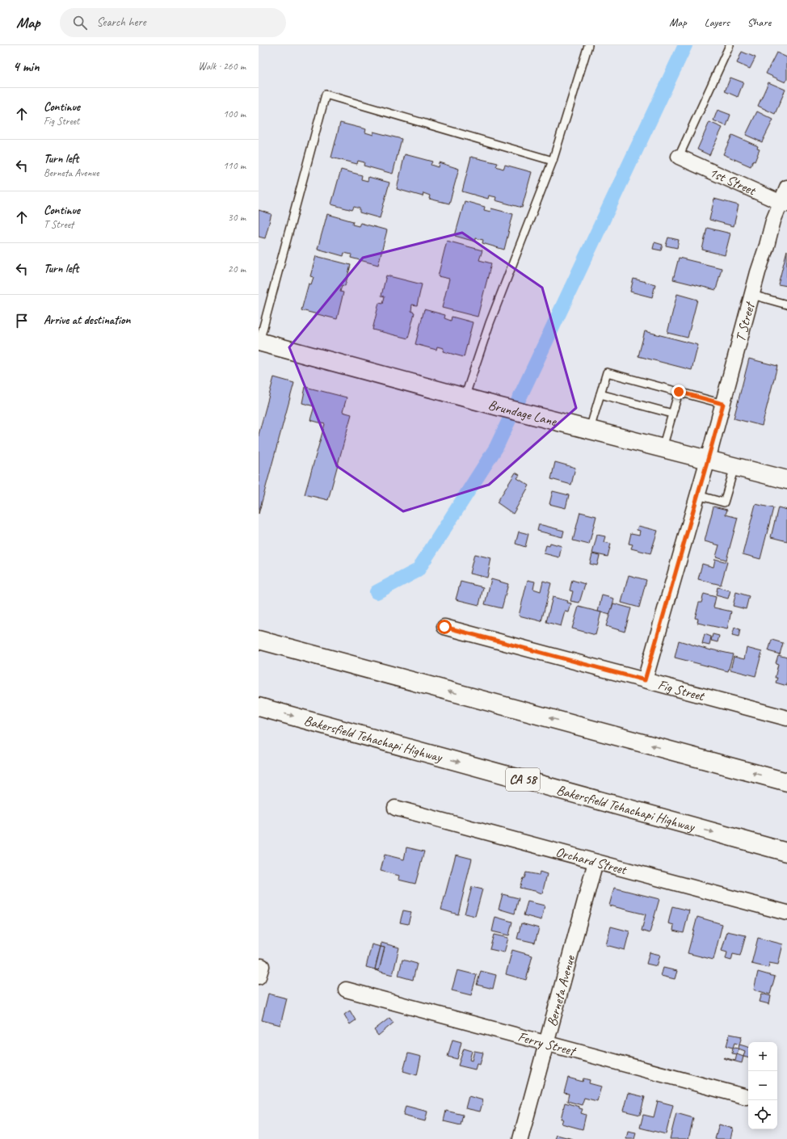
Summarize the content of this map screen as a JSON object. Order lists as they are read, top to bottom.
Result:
{
  "streets": {
    "main road": ["Brundage Lane", "Bakersfield Tehachapi Highway", "CA 58"],
    "street": [
      "1st Street",
      "T Street",
      "Fig Street",
      "Orchard Street",
      "Berneta Avenue",
      "Ferry Street"
    ]
  },
  "crossings": [
    ["1st Street", "T Street"],
    ["T Street", "Brundage Lane"],
    ["Orchard Street", "Berneta Avenue"],
    ["Berneta Avenue", "Ferry Street"]
  ],
  "page": {
    "header": "Map",
    "search": "Search here",
    "nav": ["Map", "Layers", "Share"],
    "heading": ["4 min", "Walk · 260 m"],
    "list": [
      ["Continue", "Fig Street", "100 m"],
      ["Turn left", "Berneta Avenue", "110 m"],
      ["Continue", "T Street", "30 m"],
      ["Turn left", "20 m"],
      "Arrive at destination"
    ],
    "map_buttons": ["+", "−"]
  }
}
